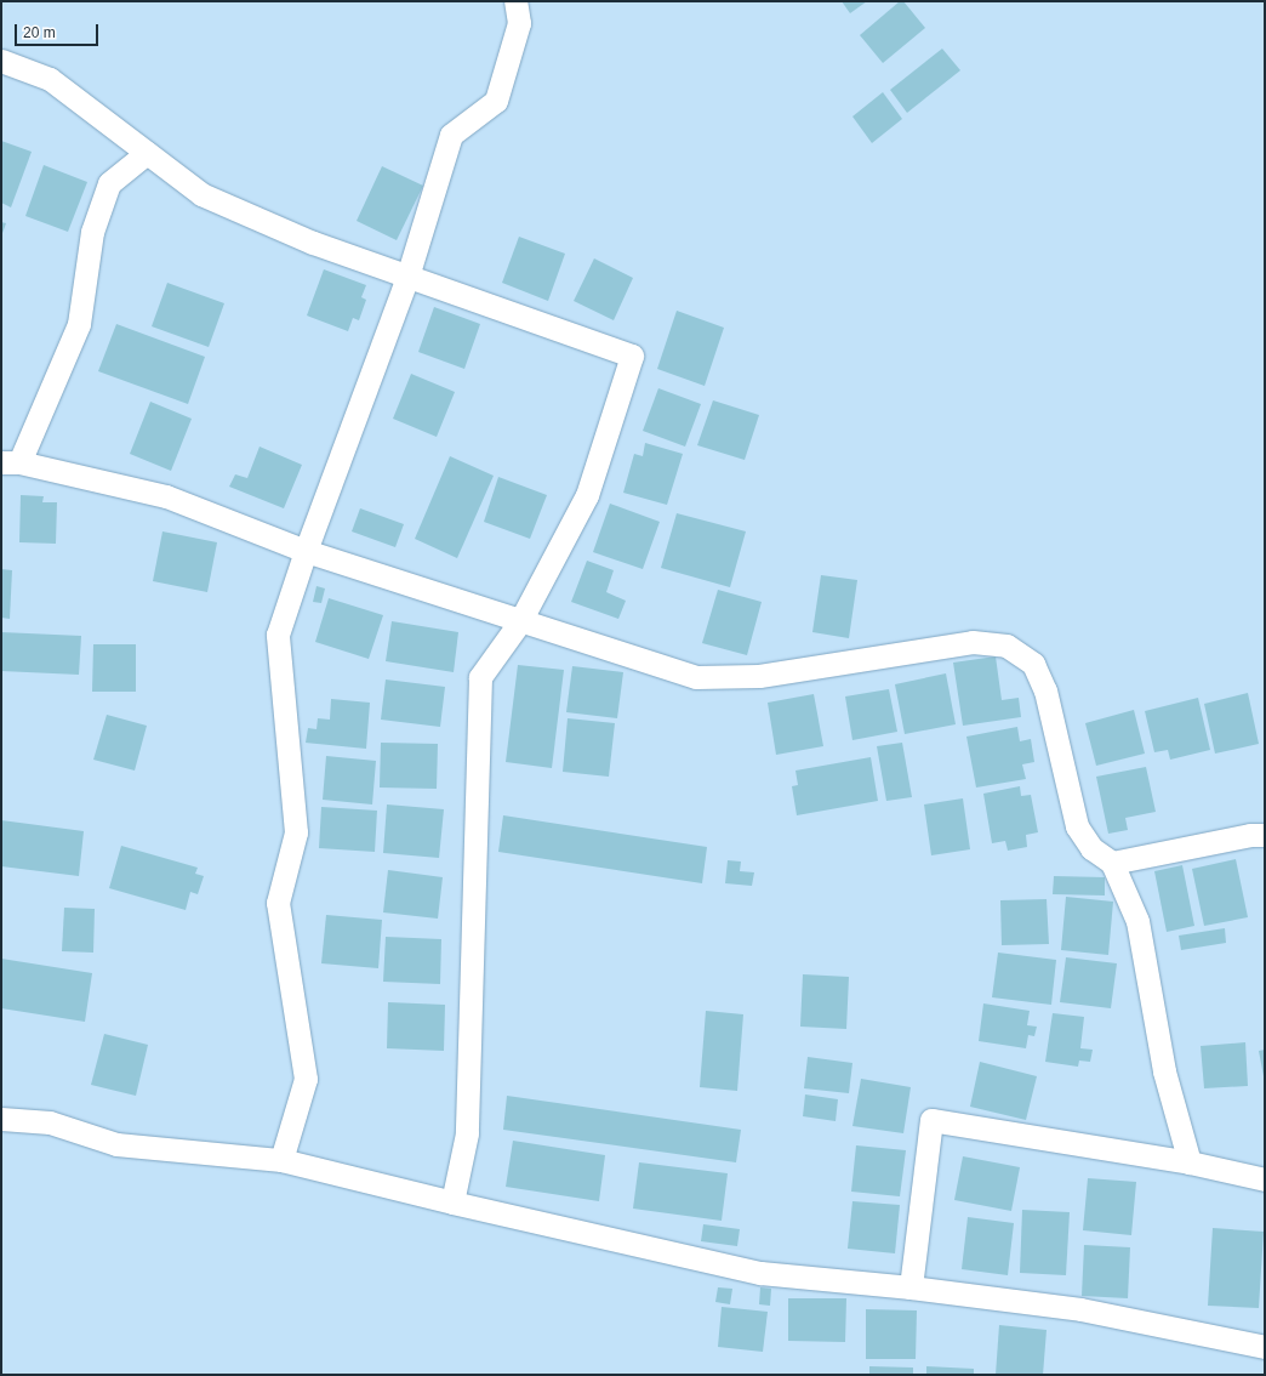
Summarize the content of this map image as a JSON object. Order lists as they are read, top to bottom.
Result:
{
  "scale_bar": "20 m"
}
